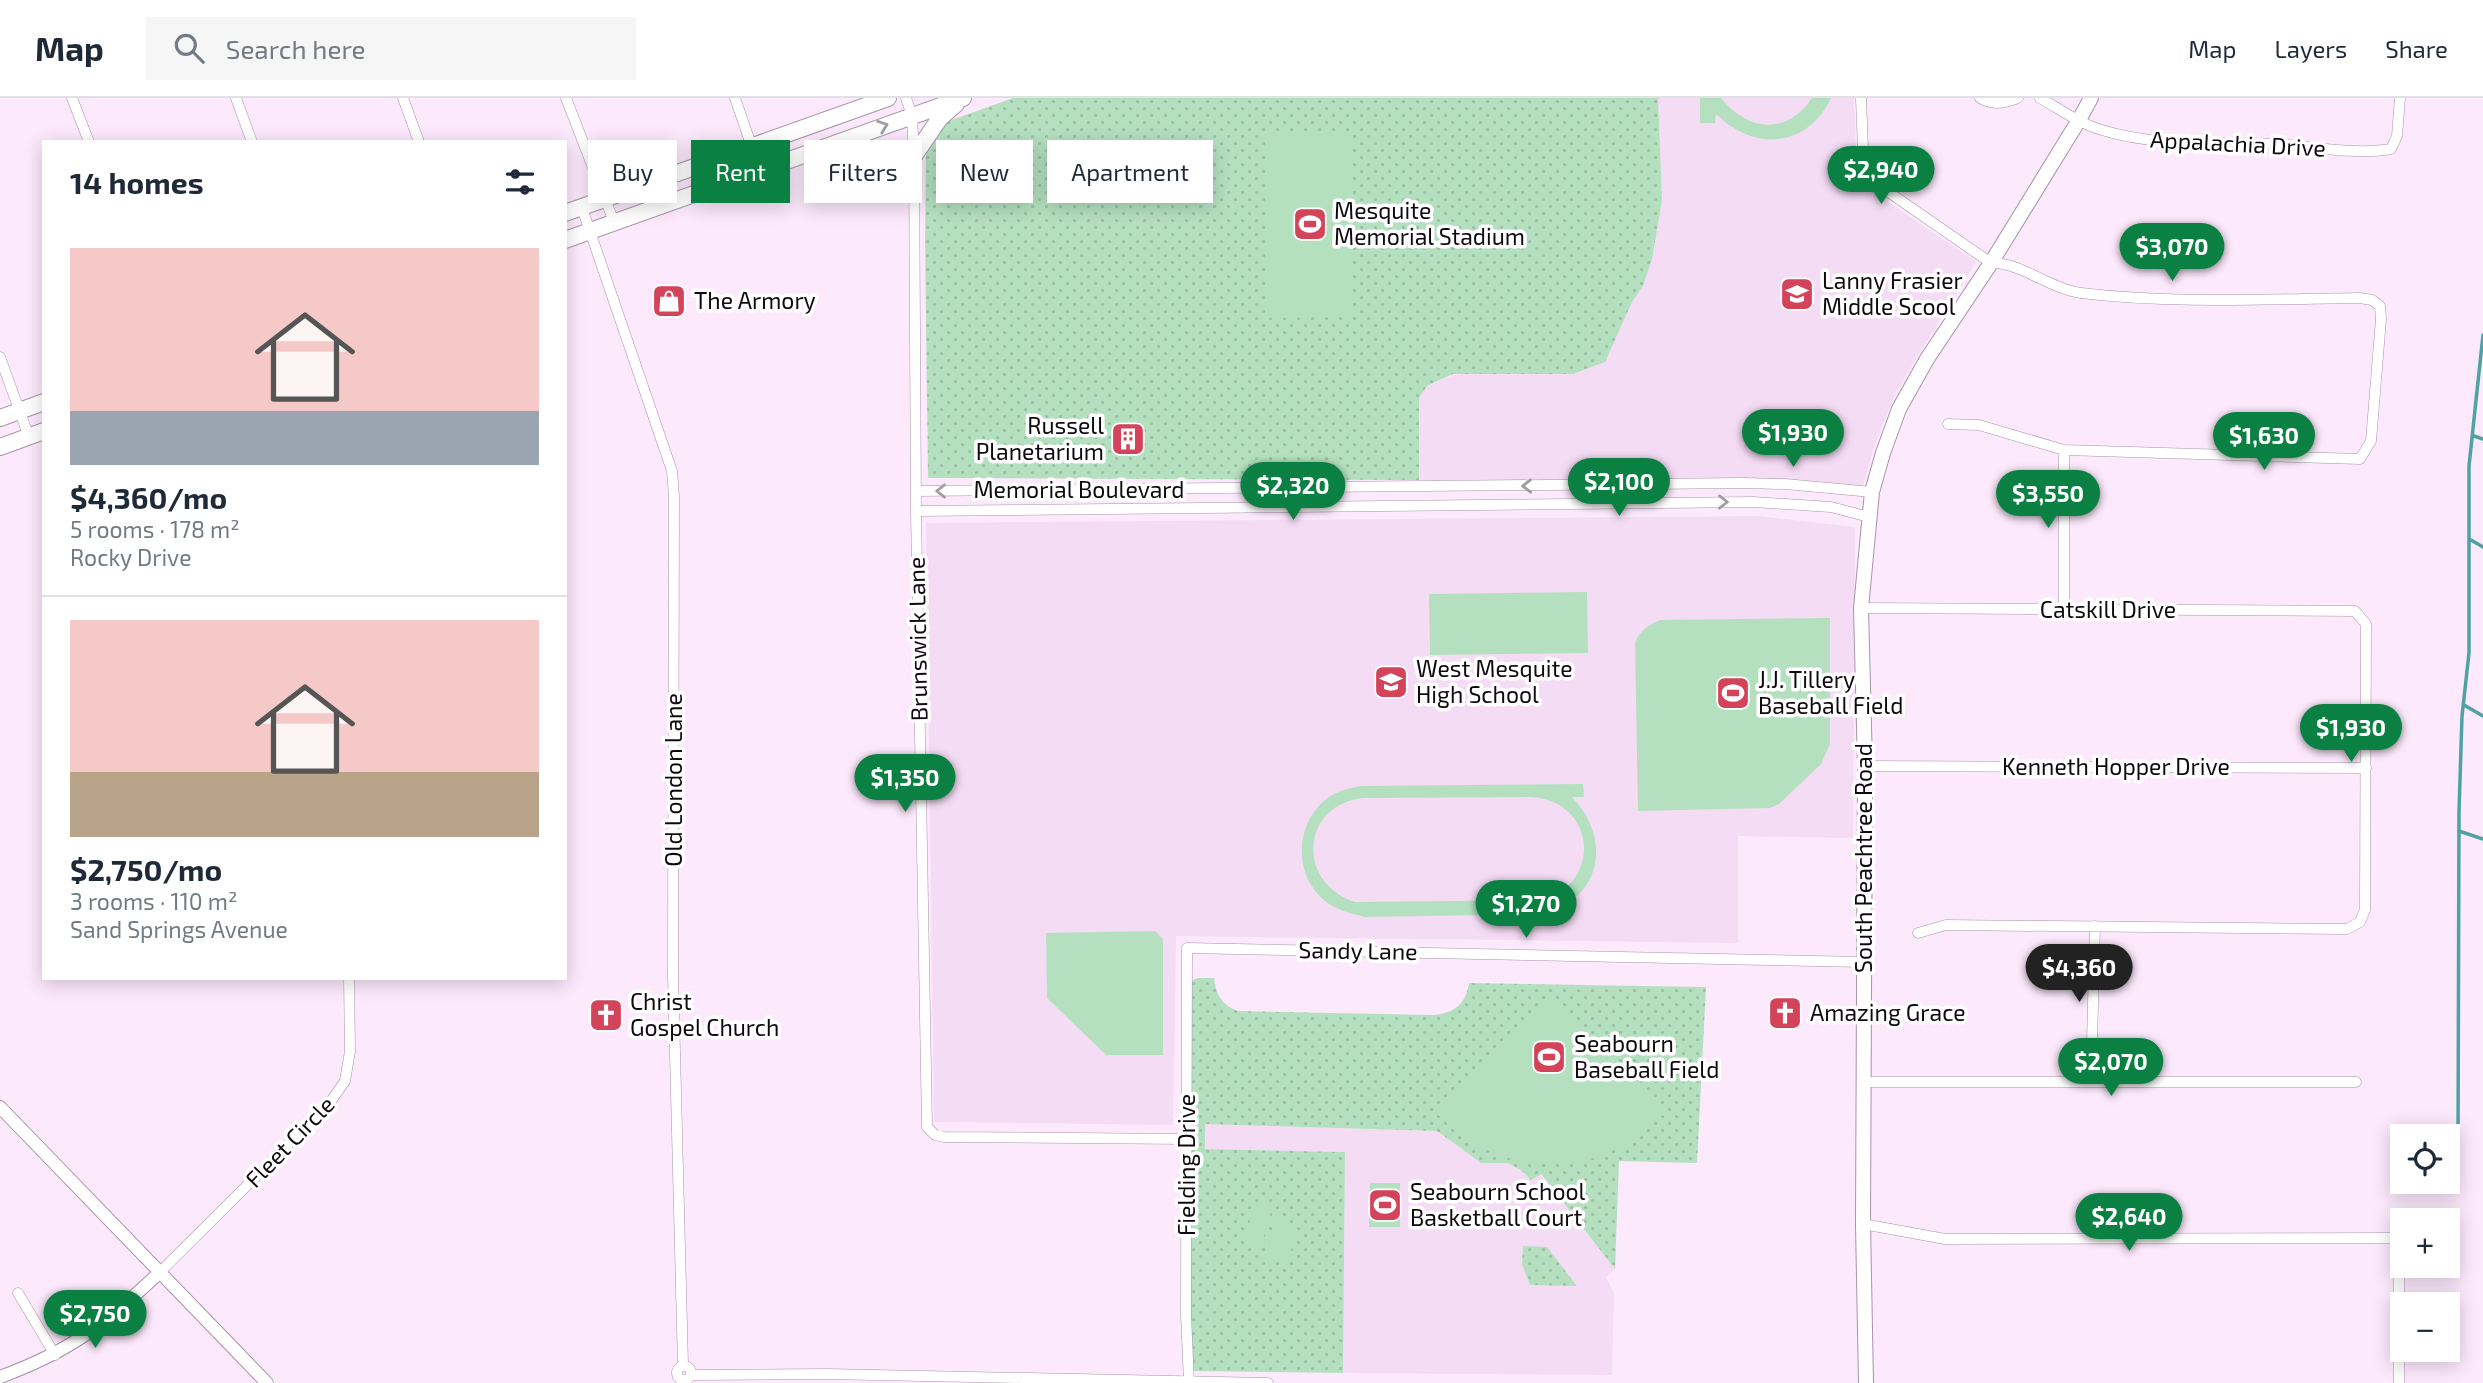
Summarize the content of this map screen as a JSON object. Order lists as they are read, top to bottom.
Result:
{
  "streets": {
    "main road": ["South Peachtree Road"],
    "street": [
      "Appalachia Drive",
      "Memorial Boulevard",
      "Catskill Drive",
      "Brunswick Lane",
      "Kenneth Hopper Drive",
      "Old London Lane",
      "Sandy Lane",
      "Fleet Circle",
      "Fielding Drive"
    ]
  },
  "crossings": [
    ["Appalachia Drive", "South Peachtree Road"],
    ["Memorial Boulevard", "Brunswick Lane"],
    ["Memorial Boulevard", "South Peachtree Road"],
    ["Catskill Drive", "Kenneth Hopper Drive"],
    ["Catskill Drive", "South Peachtree Road"],
    ["Brunswick Lane", "Fielding Drive"],
    ["Kenneth Hopper Drive", "South Peachtree Road"],
    ["South Peachtree Road", "Sandy Lane"],
    ["Sandy Lane", "Fielding Drive"]
  ],
  "places": {
    "sports": [
      "Mesquite Memorial Stadium",
      "J.J. Tillery Baseball Field",
      "Seabourn Baseball Field",
      "Seabourn School Basketball Court"
    ],
    "school or university": ["Lanny Frasier Middle Scool", "West Mesquite High School"],
    "shop": ["The Armory"],
    "building": ["Russell Planetarium"],
    "church": ["Amazing Grace", "Christ Gospel Church"]
  },
  "page": {
    "header": "Map",
    "search": "Search here",
    "nav": ["Map", "Layers", "Share"],
    "chip": [
      "Buy",
      "Rent",
      "Filters",
      "New",
      "Apartment"
    ],
    "heading": "14 homes",
    "price": [
      "$2,940",
      "$3,070",
      "$1,930",
      "$1,630",
      "$2,100",
      "$2,320",
      "$3,550",
      "$1,930",
      "$1,350",
      "$1,270",
      "$4,360",
      "$2,070",
      "$2,640",
      "$2,750"
    ],
    "list": [
      {
        "name": "$4,360/mo",
        "note": "5 rooms · 178 m² · Rocky Drive"
      },
      {
        "name": "$2,750/mo",
        "note": "3 rooms · 110 m² · Sand Springs Avenue"
      }
    ],
    "map_buttons": ["+", "−"]
  }
}
